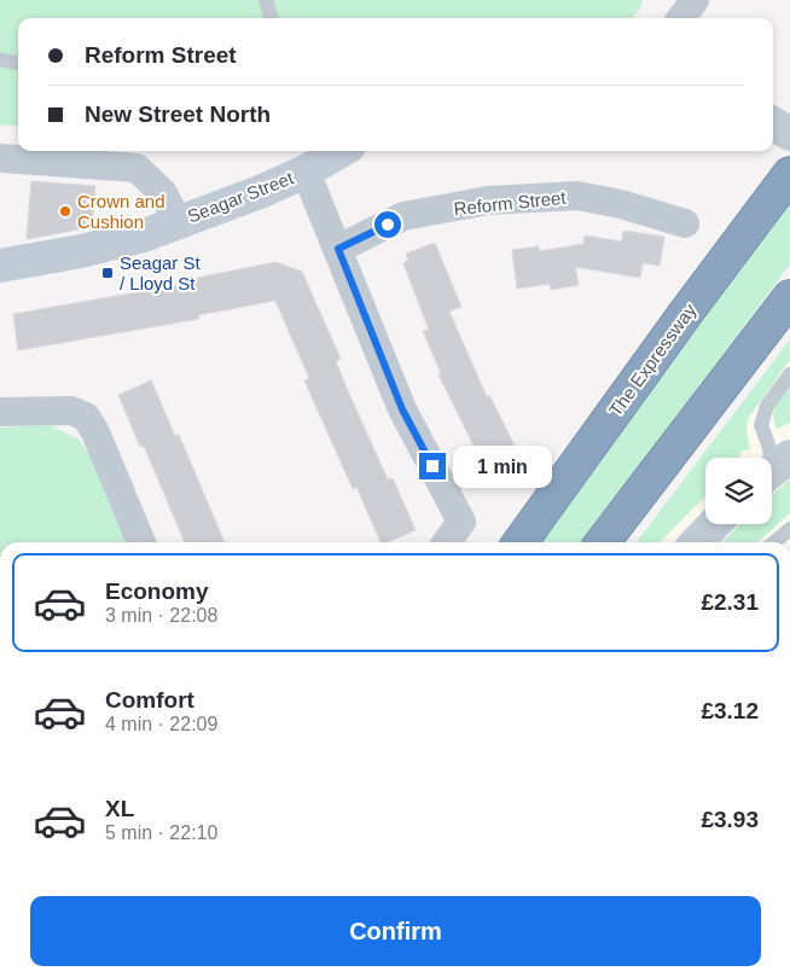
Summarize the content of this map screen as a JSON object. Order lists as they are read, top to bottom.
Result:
{
  "streets": {
    "highway": ["The Expressway"],
    "street": ["Seagar Street", "Reform Street"]
  },
  "places": {
    "other": ["Crown and Cushion"],
    "transit": ["Seagar St / Lloyd St"]
  },
  "page": {
    "banner": ["Reform Street", "New Street North"],
    "bubble": "1 min",
    "list": [
      {
        "name": "Economy",
        "note": "3 min · 22:08",
        "value": "£2.31"
      },
      {
        "name": "Comfort",
        "note": "4 min · 22:09",
        "value": "£3.12"
      },
      {
        "name": "XL",
        "note": "5 min · 22:10",
        "value": "£3.93"
      }
    ],
    "buttons": "Confirm"
  }
}
